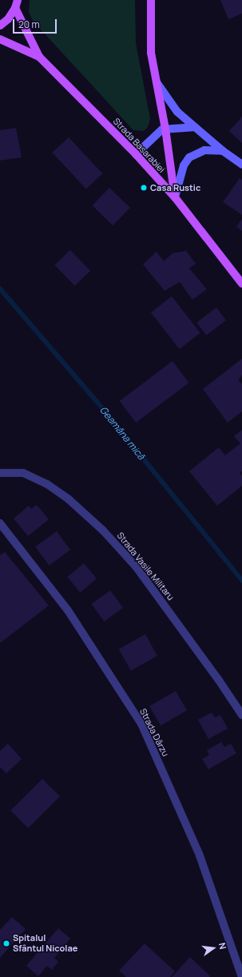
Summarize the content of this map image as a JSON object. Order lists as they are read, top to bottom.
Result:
{
  "streets": {
    "main road": ["Strada Basarabiei"],
    "street": ["Strada Vasile Militaru", "Strada Dârzu"]
  },
  "water": ["Geamăna mică"],
  "places": ["Casa Rustic", "Spitalul Sfântul Nicolae"],
  "scale_bar": "20 m",
  "north": "right"
}
